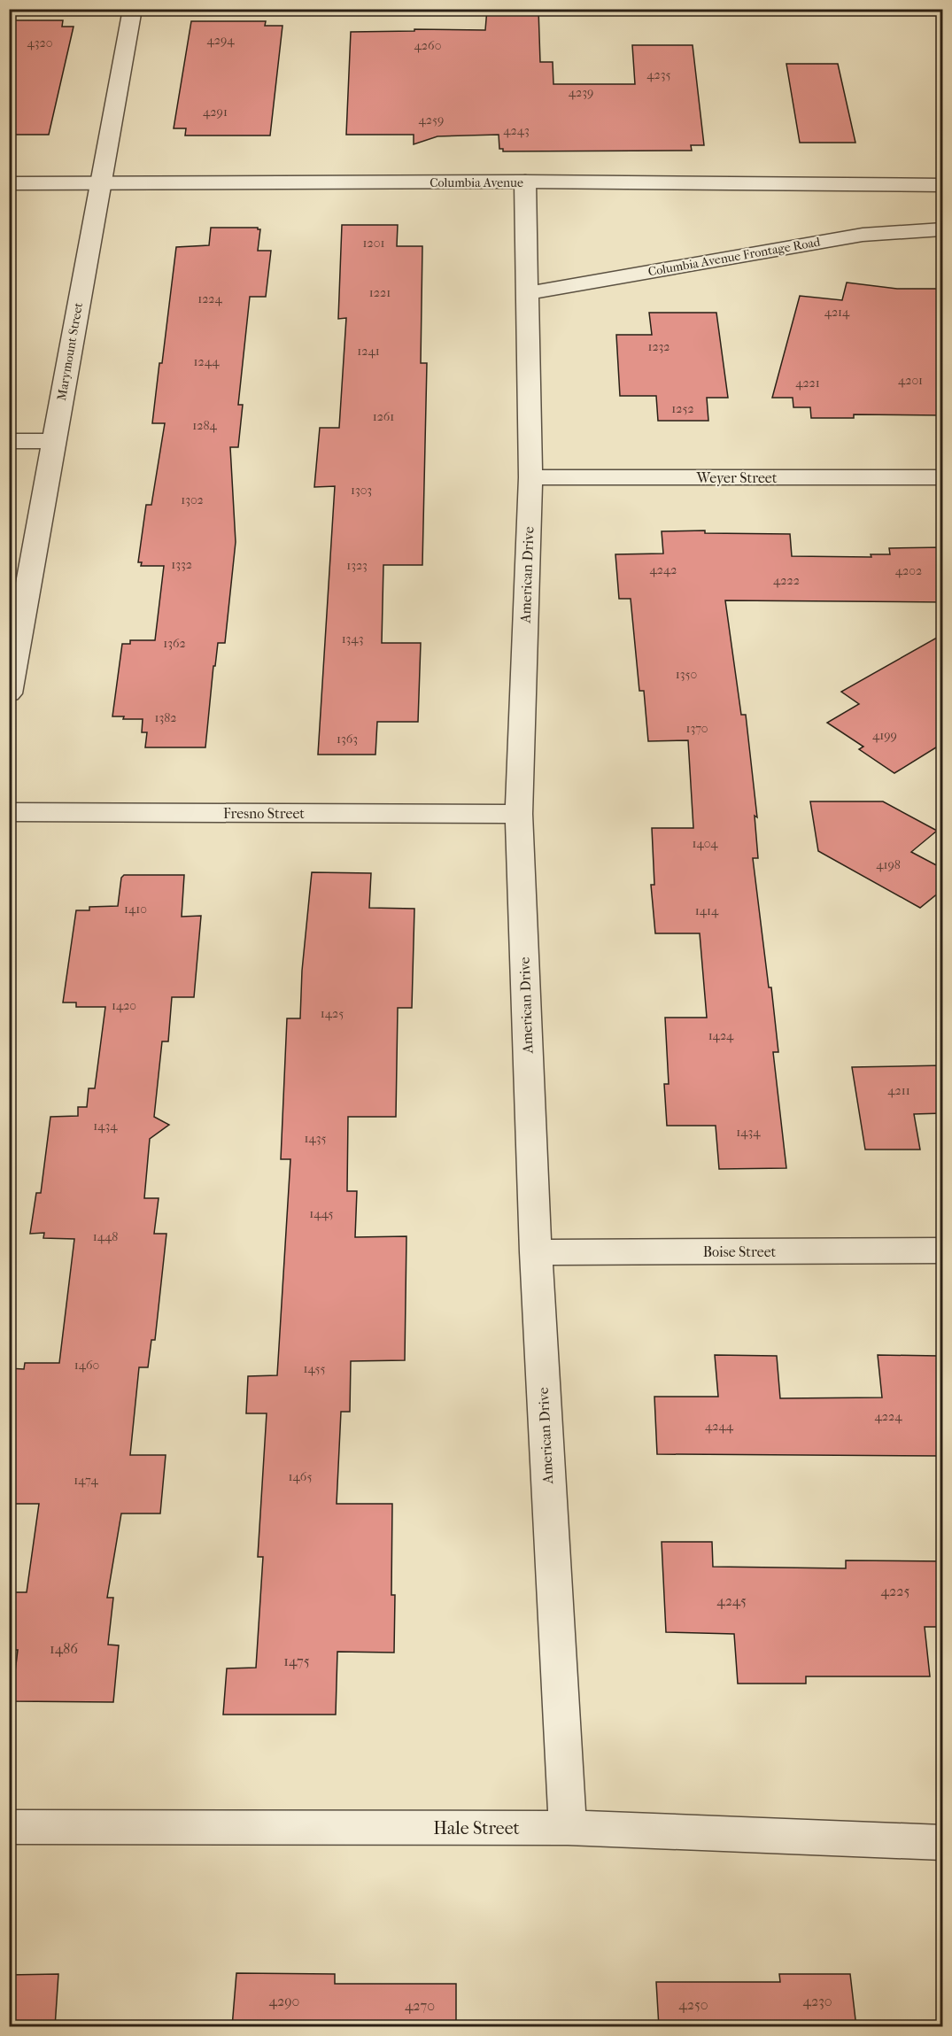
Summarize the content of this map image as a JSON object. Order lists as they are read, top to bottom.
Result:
{
  "streets": {
    "street": [
      "Columbia Avenue",
      "Columbia Avenue Frontage Road",
      "Marymount Street",
      "Weyer Street",
      "American Drive",
      "Fresno Street",
      "Boise Street",
      "Hale Street"
    ]
  },
  "crossings": [
    ["Columbia Avenue", "Marymount Street"],
    ["Columbia Avenue", "American Drive"],
    ["Columbia Avenue Frontage Road", "American Drive"],
    ["Weyer Street", "American Drive"],
    ["American Drive", "Fresno Street"],
    ["American Drive", "Boise Street"],
    ["American Drive", "Hale Street"]
  ],
  "house_numbers": [
    "4294",
    "4320",
    "4260",
    "4235",
    "4239",
    "4291",
    "4259",
    "4243",
    "1201",
    "1221",
    "1224",
    "4214",
    "1232",
    "1241",
    "1244",
    "4201",
    "4221",
    "1252",
    "1261",
    "1284",
    "1303",
    "1302",
    "1332",
    "1323",
    "4242",
    "4202",
    "4222",
    "1343",
    "1362",
    "1350",
    "1382",
    "1370",
    "4199",
    "1363",
    "1404",
    "4198",
    "1410",
    "1414",
    "1420",
    "1425",
    "1424",
    "4211",
    "1434",
    "1434",
    "1435",
    "1445",
    "1448",
    "1460",
    "1455",
    "4224",
    "4244",
    "1465",
    "1474",
    "4225",
    "4245",
    "1486",
    "1475",
    "4290",
    "4230",
    "4250",
    "4270"
  ]
}
